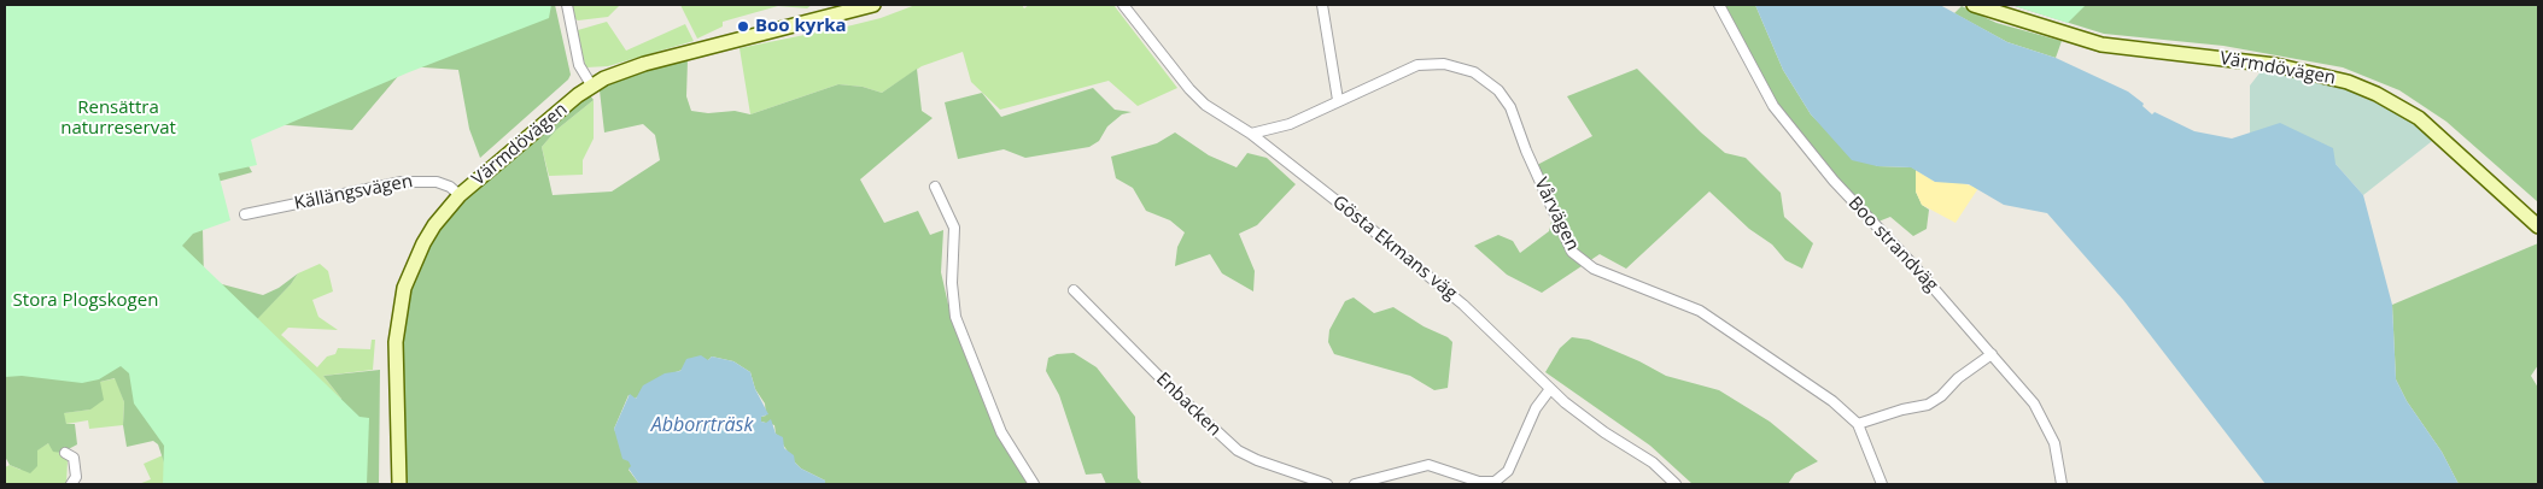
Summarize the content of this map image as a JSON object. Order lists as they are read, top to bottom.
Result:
{
  "streets": {
    "main road": ["Värmdövägen"],
    "street": [
      "Källängsvägen",
      "Vårvägen",
      "Boo strandväg",
      "Gösta Ekmans väg",
      "Enbacken"
    ]
  },
  "crossings": [
    ["Värmdövägen", "Källängsvägen"],
    ["Vårvägen", "Gösta Ekmans väg"]
  ],
  "water": ["Abborrträsk"],
  "parks": ["Rensättra naturreservat", "Stora Plogskogen"],
  "places": ["Boo kyrka"]
}
